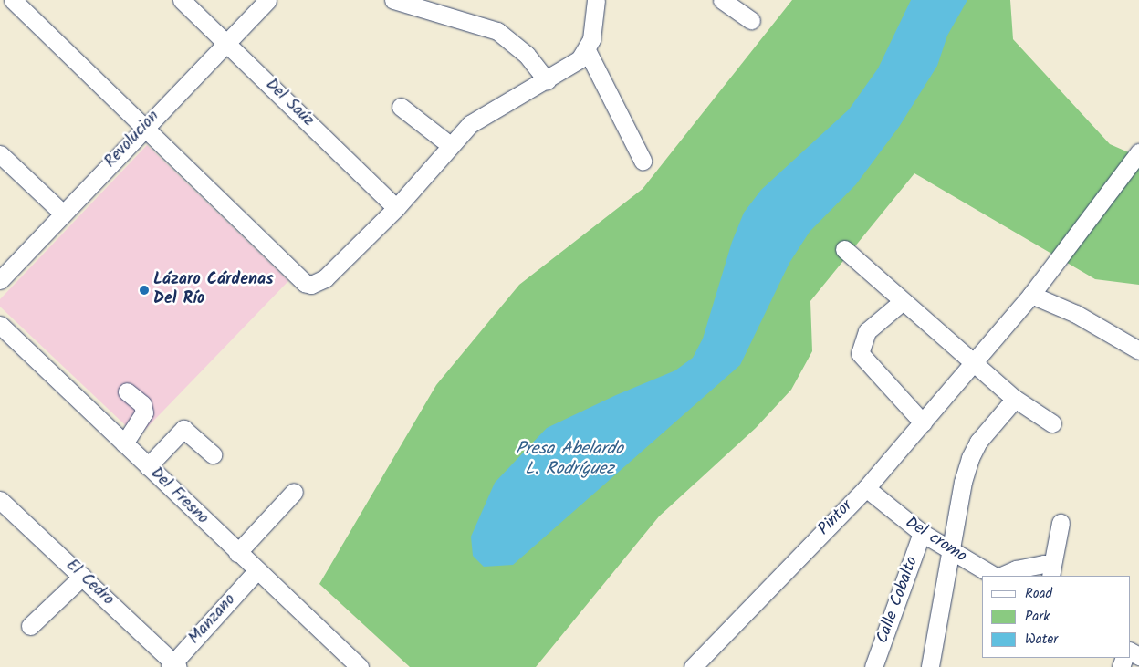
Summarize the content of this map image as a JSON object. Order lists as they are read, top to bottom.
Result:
{
  "streets": {
    "street": [
      "Del Saúz",
      "Revolucion",
      "Del Fresno",
      "Pintor",
      "Del cromo",
      "El Cedro",
      "Calle Cobalto",
      "Manzano"
    ]
  },
  "crossings": [
    ["Del Saúz", "Revolucion"],
    ["Del Fresno", "Manzano"],
    ["Pintor", "Del cromo"],
    ["Del cromo", "Calle Cobalto"],
    ["El Cedro", "Manzano"]
  ],
  "water": ["Presa Abelardo L. Rodríguez"],
  "places": ["Lázaro Cárdenas Del Río"],
  "legend": ["Road", "Park", "Water"]
}
